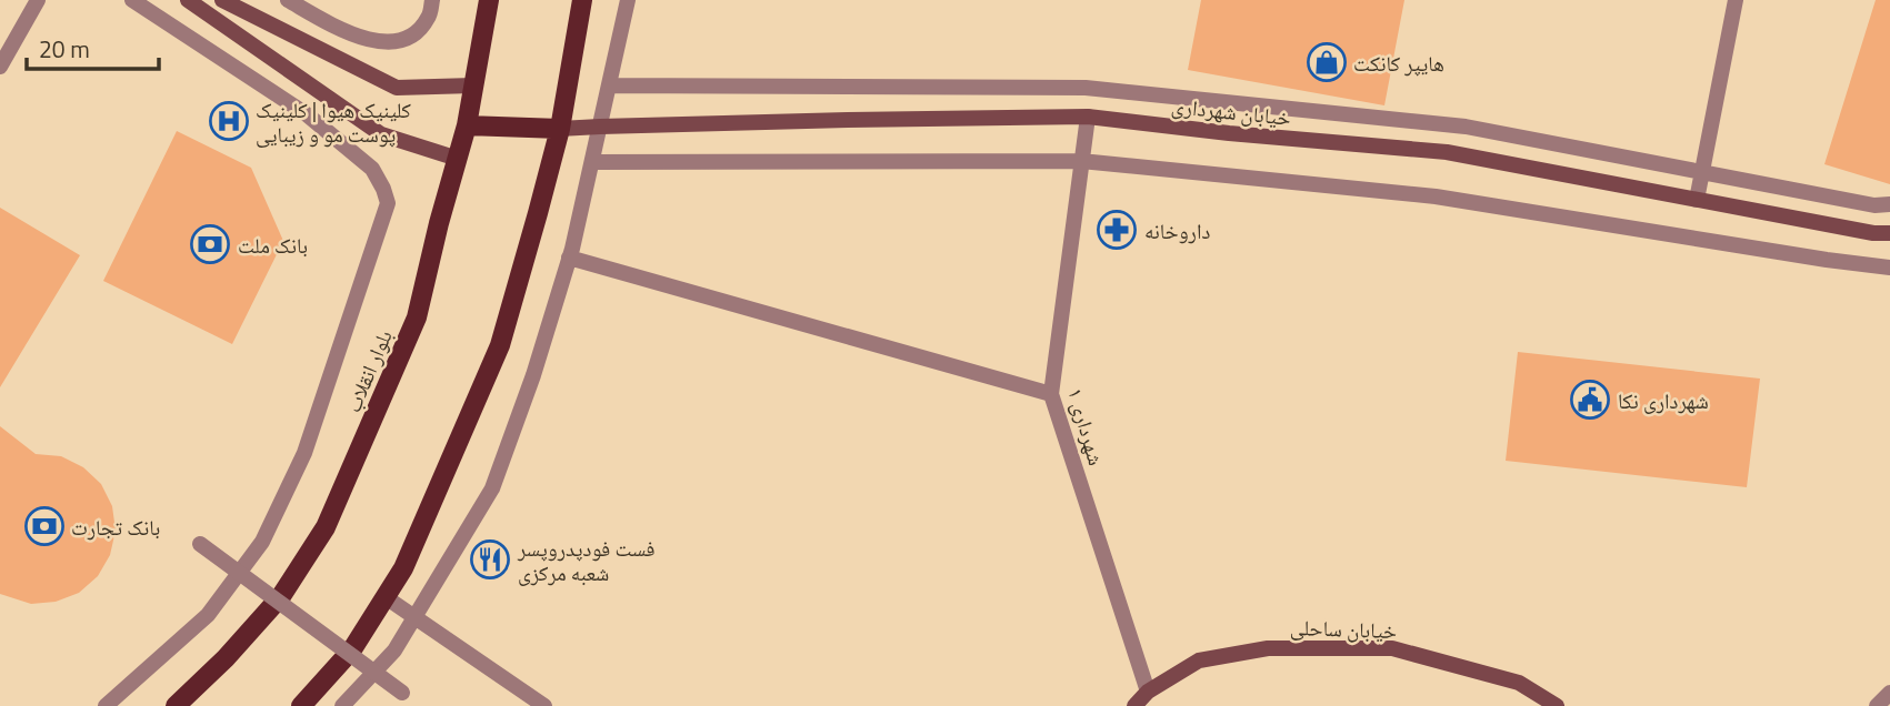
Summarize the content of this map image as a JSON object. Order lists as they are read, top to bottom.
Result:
{
  "streets": {
    "main road": ["بلوار انقلاب"],
    "street": ["خیابان شهرداری", "شهرداری ۱", "خیابان ساحلی"]
  },
  "crossings": [
    ["خیابان شهرداری", "شهرداری ۱"],
    ["شهرداری ۱", "خیابان ساحلی"]
  ],
  "places": {
    "shop": ["هایپر کانکت"],
    "hospital": ["کلینیک هیوا | کلینیک پوست مو و زیبایی"],
    "pharmacy": ["داروخانه"],
    "bank": ["بانک ملت", "بانک تجارت"],
    "public building": ["شهرداری نکا"],
    "restaurant": ["فست فودپدروپسر شعبه مرکزی"]
  },
  "scale_bar": "20 m"
}
